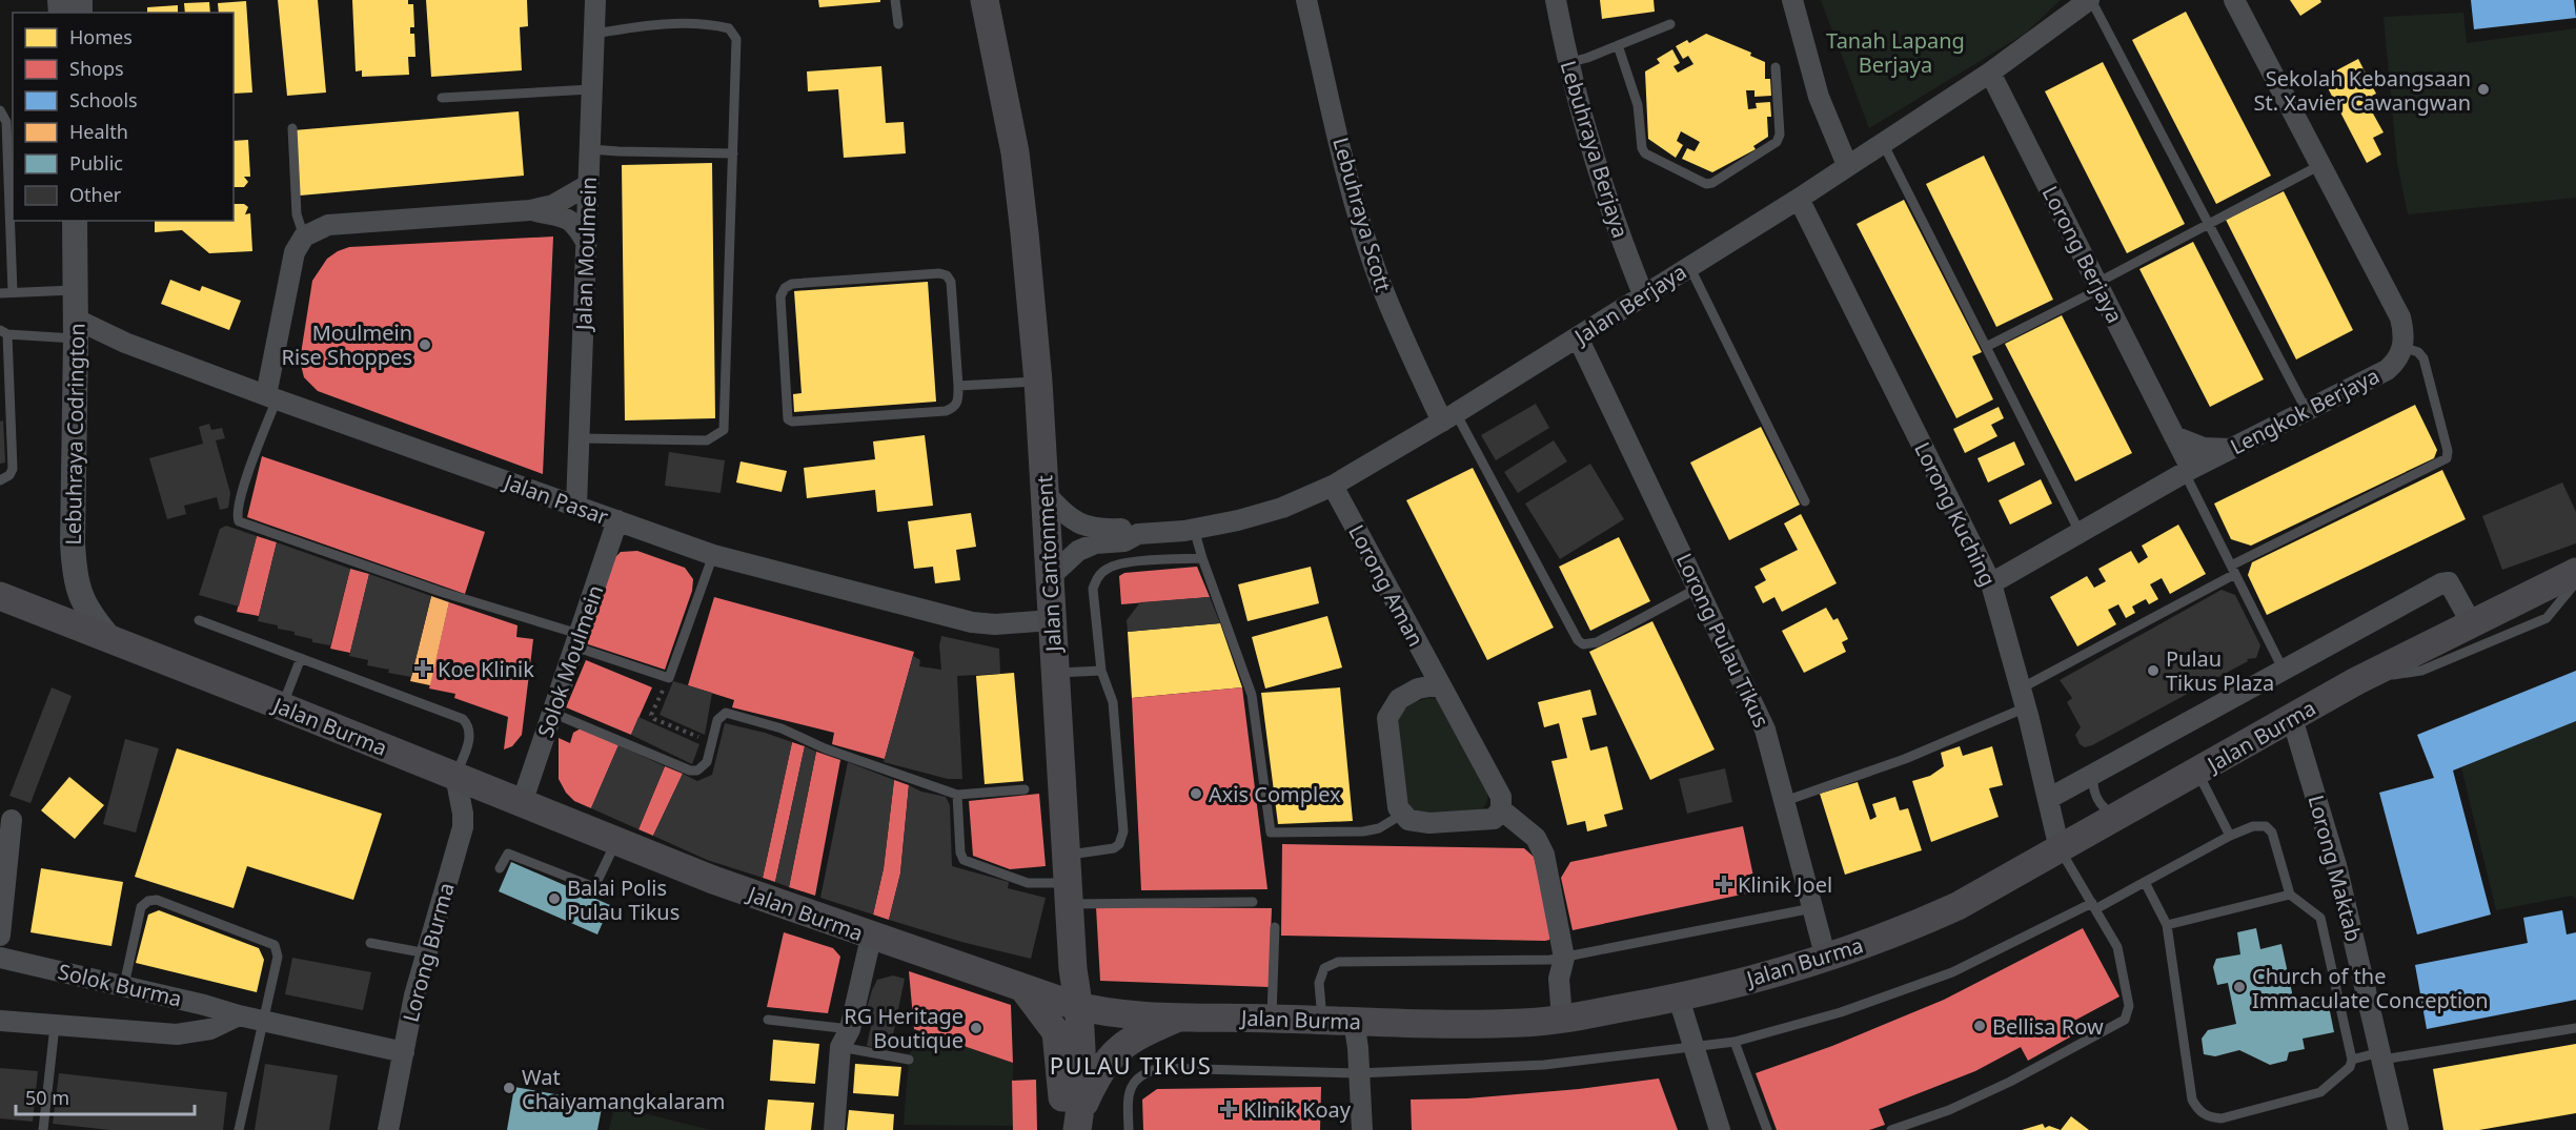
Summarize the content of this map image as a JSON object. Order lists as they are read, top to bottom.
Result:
{
  "streets": {
    "main road": ["Jalan Cantonment", "Jalan Burma"],
    "street": [
      "Lebuhraya Berjaya",
      "Lebuhraya Scott",
      "Jalan Moulmein",
      "Lorong Berjaya",
      "Jalan Berjaya",
      "Lengkok Berjaya",
      "Lebuhraya Codrington",
      "Jalan Pasar",
      "Lorong Kuching",
      "Lorong Aman",
      "Lorong Pulau Tikus",
      "Solok Moulmein",
      "Lorong Maktab",
      "Lorong Burma",
      "Solok Burma"
    ]
  },
  "crossings": [
    ["Lebuhraya Berjaya", "Jalan Berjaya"],
    ["Lebuhraya Scott", "Jalan Berjaya"],
    ["Jalan Moulmein", "Jalan Pasar"],
    ["Lorong Berjaya", "Jalan Berjaya"],
    ["Lorong Berjaya", "Lengkok Berjaya"],
    ["Jalan Berjaya", "Lorong Kuching"],
    ["Jalan Berjaya", "Jalan Cantonment"],
    ["Jalan Berjaya", "Lorong Aman"],
    ["Jalan Berjaya", "Lorong Pulau Tikus"],
    ["Lengkok Berjaya", "Lorong Kuching"],
    ["Lebuhraya Codrington", "Jalan Pasar"],
    ["Lebuhraya Codrington", "Jalan Burma"],
    ["Jalan Pasar", "Jalan Cantonment"],
    ["Jalan Pasar", "Solok Moulmein"],
    ["Lorong Kuching", "Jalan Burma"],
    ["Jalan Cantonment", "Jalan Burma"],
    ["Lorong Pulau Tikus", "Jalan Burma"],
    ["Solok Moulmein", "Jalan Burma"],
    ["Jalan Burma", "Lorong Maktab"],
    ["Jalan Burma", "Lorong Burma"],
    ["Lorong Burma", "Solok Burma"]
  ],
  "districts": ["PULAU TIKUS"],
  "parks": ["Tanah Lapang Berjaya"],
  "places": {
    "other": [
      "Sekolah Kebangsaan St. Xavier Cawangwan",
      "Moulmein Rise Shoppes",
      "Pulau Tikus Plaza",
      "Axis Complex",
      "Balai Polis Pulau Tikus",
      "Church of the Immaculate Conception",
      "Bellisa Row",
      "RG Heritage Boutique",
      "Wat Chaiyamangkalaram"
    ],
    "health": ["Koe Klinik", "Klinik Joel", "Klinik Koay"]
  },
  "legend": [
    "Homes",
    "Shops",
    "Schools",
    "Health",
    "Public",
    "Other"
  ],
  "scale_bar": "50 m"
}
